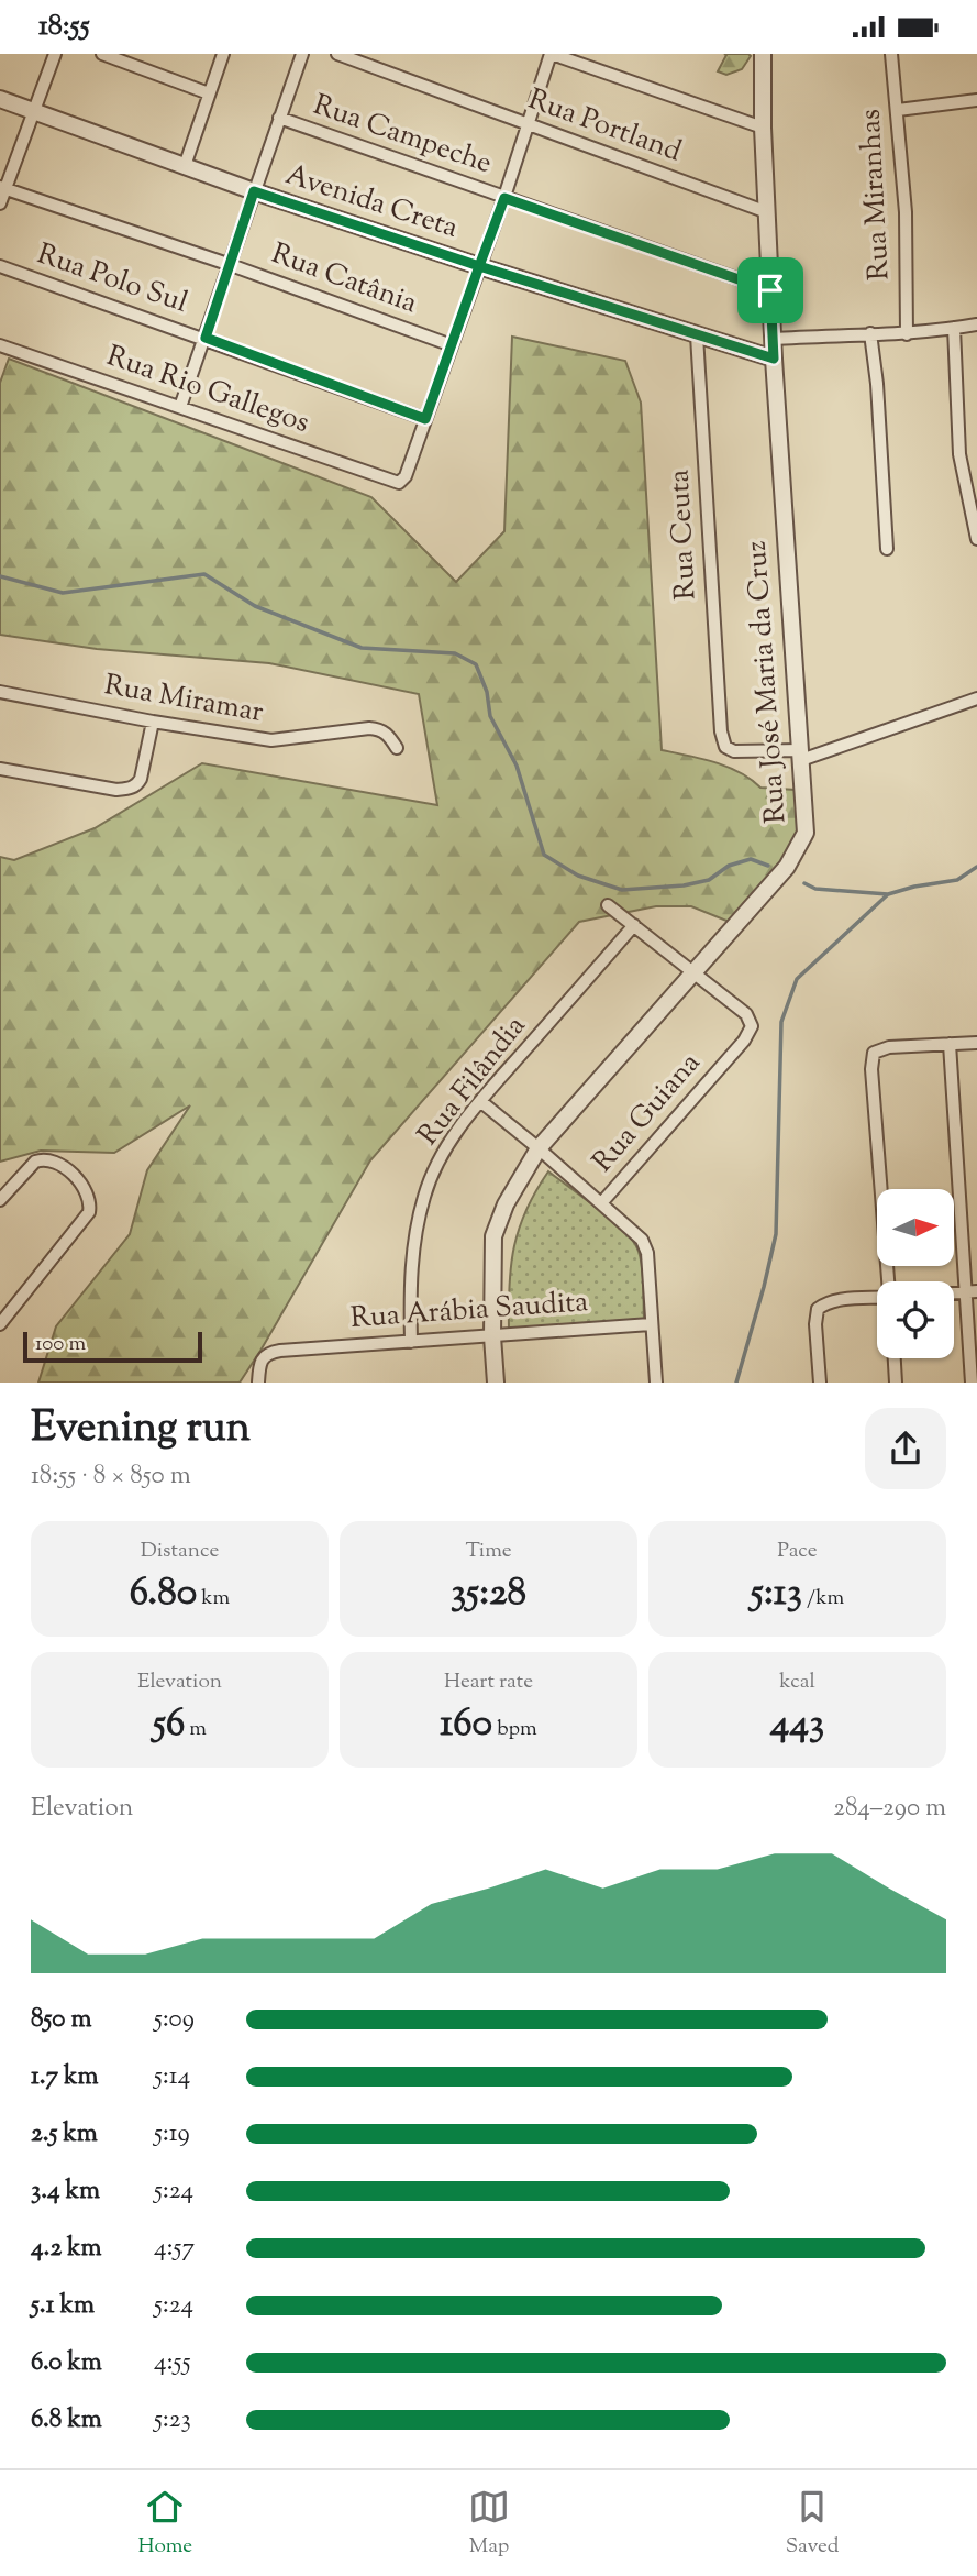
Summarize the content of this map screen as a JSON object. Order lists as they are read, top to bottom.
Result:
{
  "streets": {
    "street": [
      "Rua Portland",
      "Rua Campeche",
      "Rua Miranhas",
      "Avenida Creta",
      "Rua Polo Sul",
      "Rua Catânia",
      "Rua Rio Gallegos",
      "Rua Ceuta",
      "Rua José Maria da Cruz",
      "Rua Miramar",
      "Rua Filândia",
      "Rua Guiana",
      "Rua Arábia Saudita"
    ]
  },
  "crossings": [
    ["Rua Portland", "Rua José Maria da Cruz"],
    ["Rua Campeche", "Rua José Maria da Cruz"],
    ["Avenida Creta", "Rua Ceuta"],
    ["Avenida Creta", "Rua José Maria da Cruz"],
    ["Rua Polo Sul", "Rua Rio Gallegos"],
    ["Rua Ceuta", "Rua José Maria da Cruz"],
    ["Rua José Maria da Cruz", "Rua Guiana"],
    ["Rua José Maria da Cruz", "Rua Arábia Saudita"],
    ["Rua Filândia", "Rua Arábia Saudita"]
  ],
  "scale_bar": "100 m",
  "north": "right",
  "page": {
    "status": "18:55",
    "scale": "100 m",
    "heading": ["Evening run", "18:55 · 8 × 850 m"],
    "stats": [
      ["Distance", "6.80 km"],
      ["Time", "35:28"],
      ["Pace", "5:13 /km"],
      ["Elevation", "56 m"],
      ["Heart rate", "160 bpm"],
      ["kcal", "443"]
    ],
    "chart": ["Elevation", "284–290 m"],
    "list": [
      {
        "name": "850 m",
        "note": "5:09"
      },
      {
        "name": "1.7 km",
        "note": "5:14"
      },
      {
        "name": "2.5 km",
        "note": "5:19"
      },
      {
        "name": "3.4 km",
        "note": "5:24"
      },
      {
        "name": "4.2 km",
        "note": "4:57"
      },
      {
        "name": "5.1 km",
        "note": "5:24"
      },
      {
        "name": "6.0 km",
        "note": "4:55"
      },
      {
        "name": "6.8 km",
        "note": "5:23"
      }
    ],
    "tabs": ["Home", "Map", "Saved"]
  }
}
